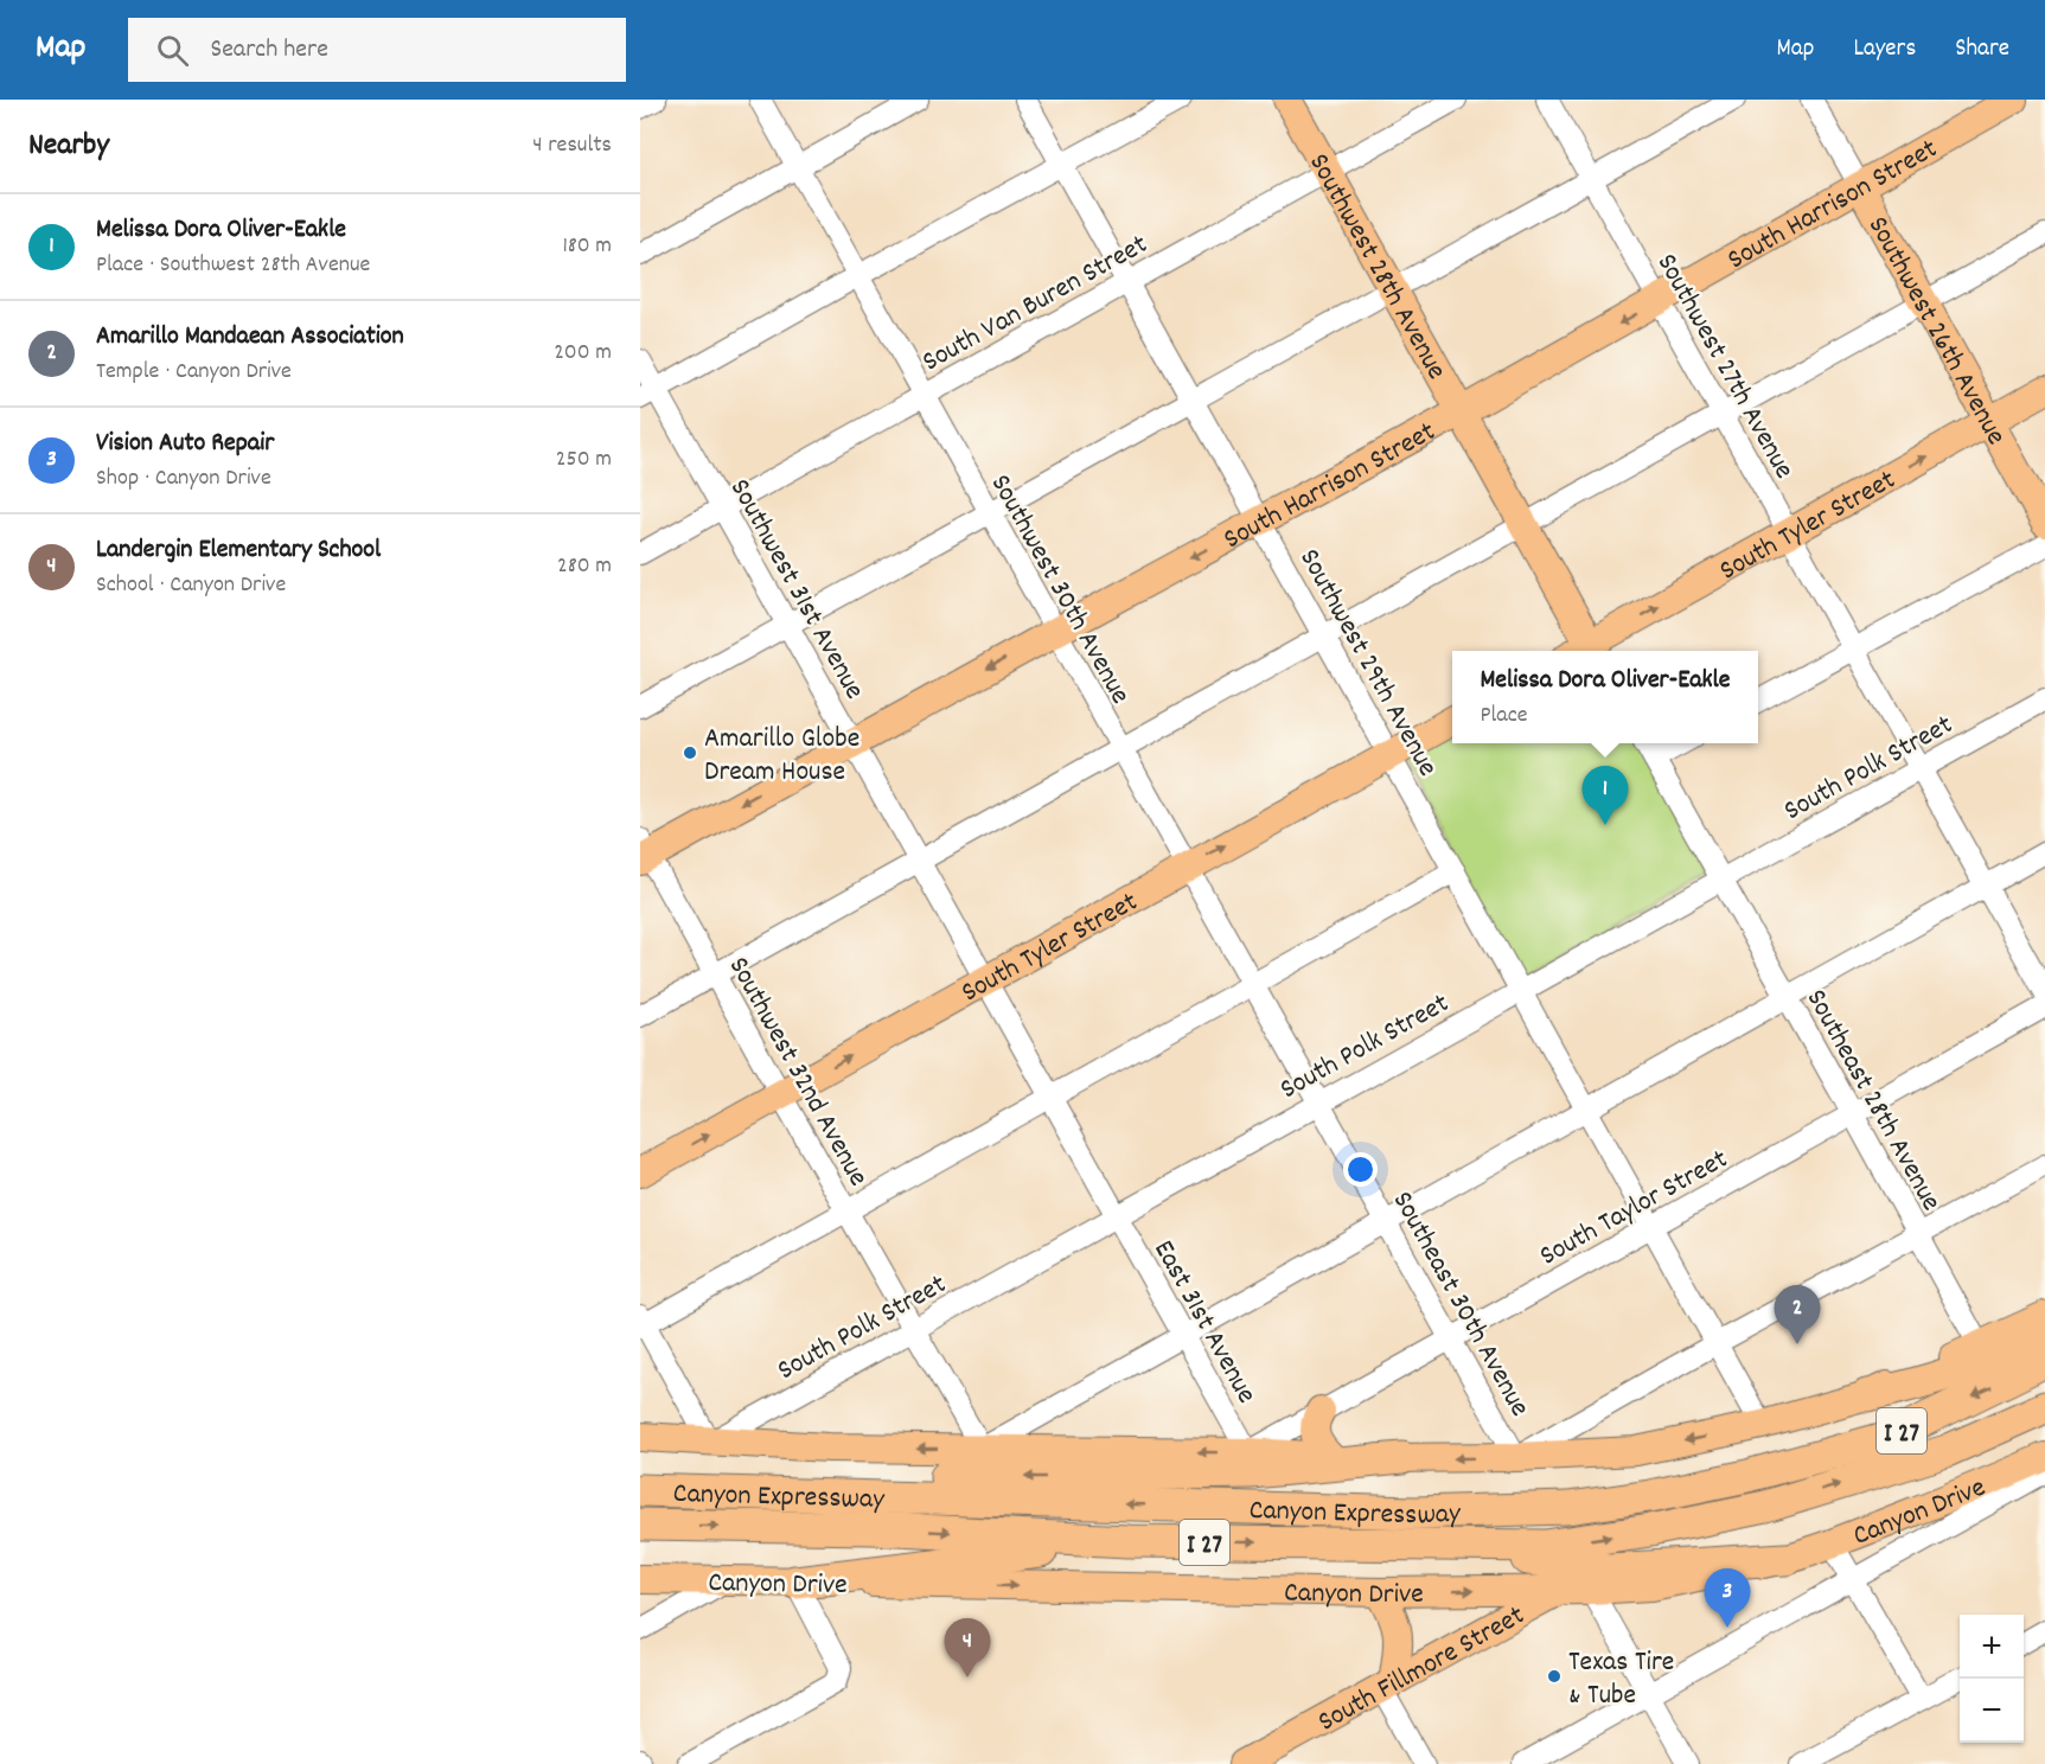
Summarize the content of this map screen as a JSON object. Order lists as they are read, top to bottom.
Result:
{
  "streets": {
    "highway": ["I 27", "Canyon Expressway"],
    "main road": [
      "South Harrison Street",
      "Southwest 28th Avenue",
      "Southwest 26th Avenue",
      "South Tyler Street",
      "Canyon Drive",
      "South Fillmore Street"
    ],
    "street": [
      "South Van Buren Street",
      "Southwest 27th Avenue",
      "Southwest 31st Avenue",
      "Southwest 30th Avenue",
      "Southwest 29th Avenue",
      "South Polk Street",
      "Southwest 32nd Avenue",
      "Southeast 28th Avenue",
      "South Taylor Street",
      "Southeast 30th Avenue",
      "East 31st Avenue"
    ]
  },
  "crossings": [
    ["South Harrison Street", "Southwest 28th Avenue"],
    ["South Harrison Street", "Southwest 26th Avenue"],
    ["South Harrison Street", "Southwest 27th Avenue"],
    ["South Harrison Street", "Southwest 31st Avenue"],
    ["South Harrison Street", "Southwest 30th Avenue"],
    ["South Harrison Street", "Southwest 29th Avenue"],
    ["South Harrison Street", "Southwest 32nd Avenue"],
    ["Southwest 28th Avenue", "South Van Buren Street"],
    ["South Van Buren Street", "Southwest 31st Avenue"],
    ["South Van Buren Street", "Southwest 30th Avenue"],
    ["South Van Buren Street", "Southwest 29th Avenue"],
    ["Southwest 26th Avenue", "South Tyler Street"],
    ["Southwest 27th Avenue", "South Tyler Street"],
    ["Southwest 27th Avenue", "South Polk Street"],
    ["South Tyler Street", "Southwest 31st Avenue"],
    ["South Tyler Street", "Southwest 30th Avenue"],
    ["South Tyler Street", "Southwest 29th Avenue"],
    ["South Tyler Street", "Southwest 32nd Avenue"],
    ["Southwest 31st Avenue", "South Polk Street"],
    ["Southwest 31st Avenue", "East 31st Avenue"],
    ["Southwest 30th Avenue", "South Polk Street"],
    ["Southwest 30th Avenue", "Southeast 30th Avenue"],
    ["Southwest 29th Avenue", "South Polk Street"],
    ["Southwest 29th Avenue", "South Taylor Street"],
    ["South Polk Street", "Southwest 32nd Avenue"],
    ["South Polk Street", "Southeast 28th Avenue"],
    ["South Polk Street", "Southeast 30th Avenue"],
    ["South Polk Street", "East 31st Avenue"],
    ["Southeast 28th Avenue", "South Taylor Street"],
    ["South Taylor Street", "Southeast 30th Avenue"],
    ["South Taylor Street", "East 31st Avenue"],
    ["Canyon Drive", "South Fillmore Street"]
  ],
  "one_way": ["South Harrison Street", "South Tyler Street"],
  "places": ["Amarillo Globe Dream House", "Texas Tire & Tube"],
  "page": {
    "header": "Map",
    "search": "Search here",
    "nav": ["Map", "Layers", "Share"],
    "heading": ["Nearby", "4 results"],
    "list": [
      {
        "mark": "1",
        "name": "Melissa Dora Oliver-Eakle",
        "note": "Place · Southwest 28th Avenue",
        "value": "180 m"
      },
      {
        "mark": "2",
        "name": "Amarillo Mandaean Association",
        "note": "Temple · Canyon Drive",
        "value": "200 m"
      },
      {
        "mark": "3",
        "name": "Vision Auto Repair",
        "note": "Shop · Canyon Drive",
        "value": "250 m"
      },
      {
        "mark": "4",
        "name": "Landergin Elementary School",
        "note": "School · Canyon Drive",
        "value": "280 m"
      }
    ],
    "popup": ["Melissa Dora Oliver-Eakle", "Place"],
    "pins": [
      "1",
      "2",
      "3",
      "4"
    ],
    "map_buttons": ["+", "−"]
  }
}
